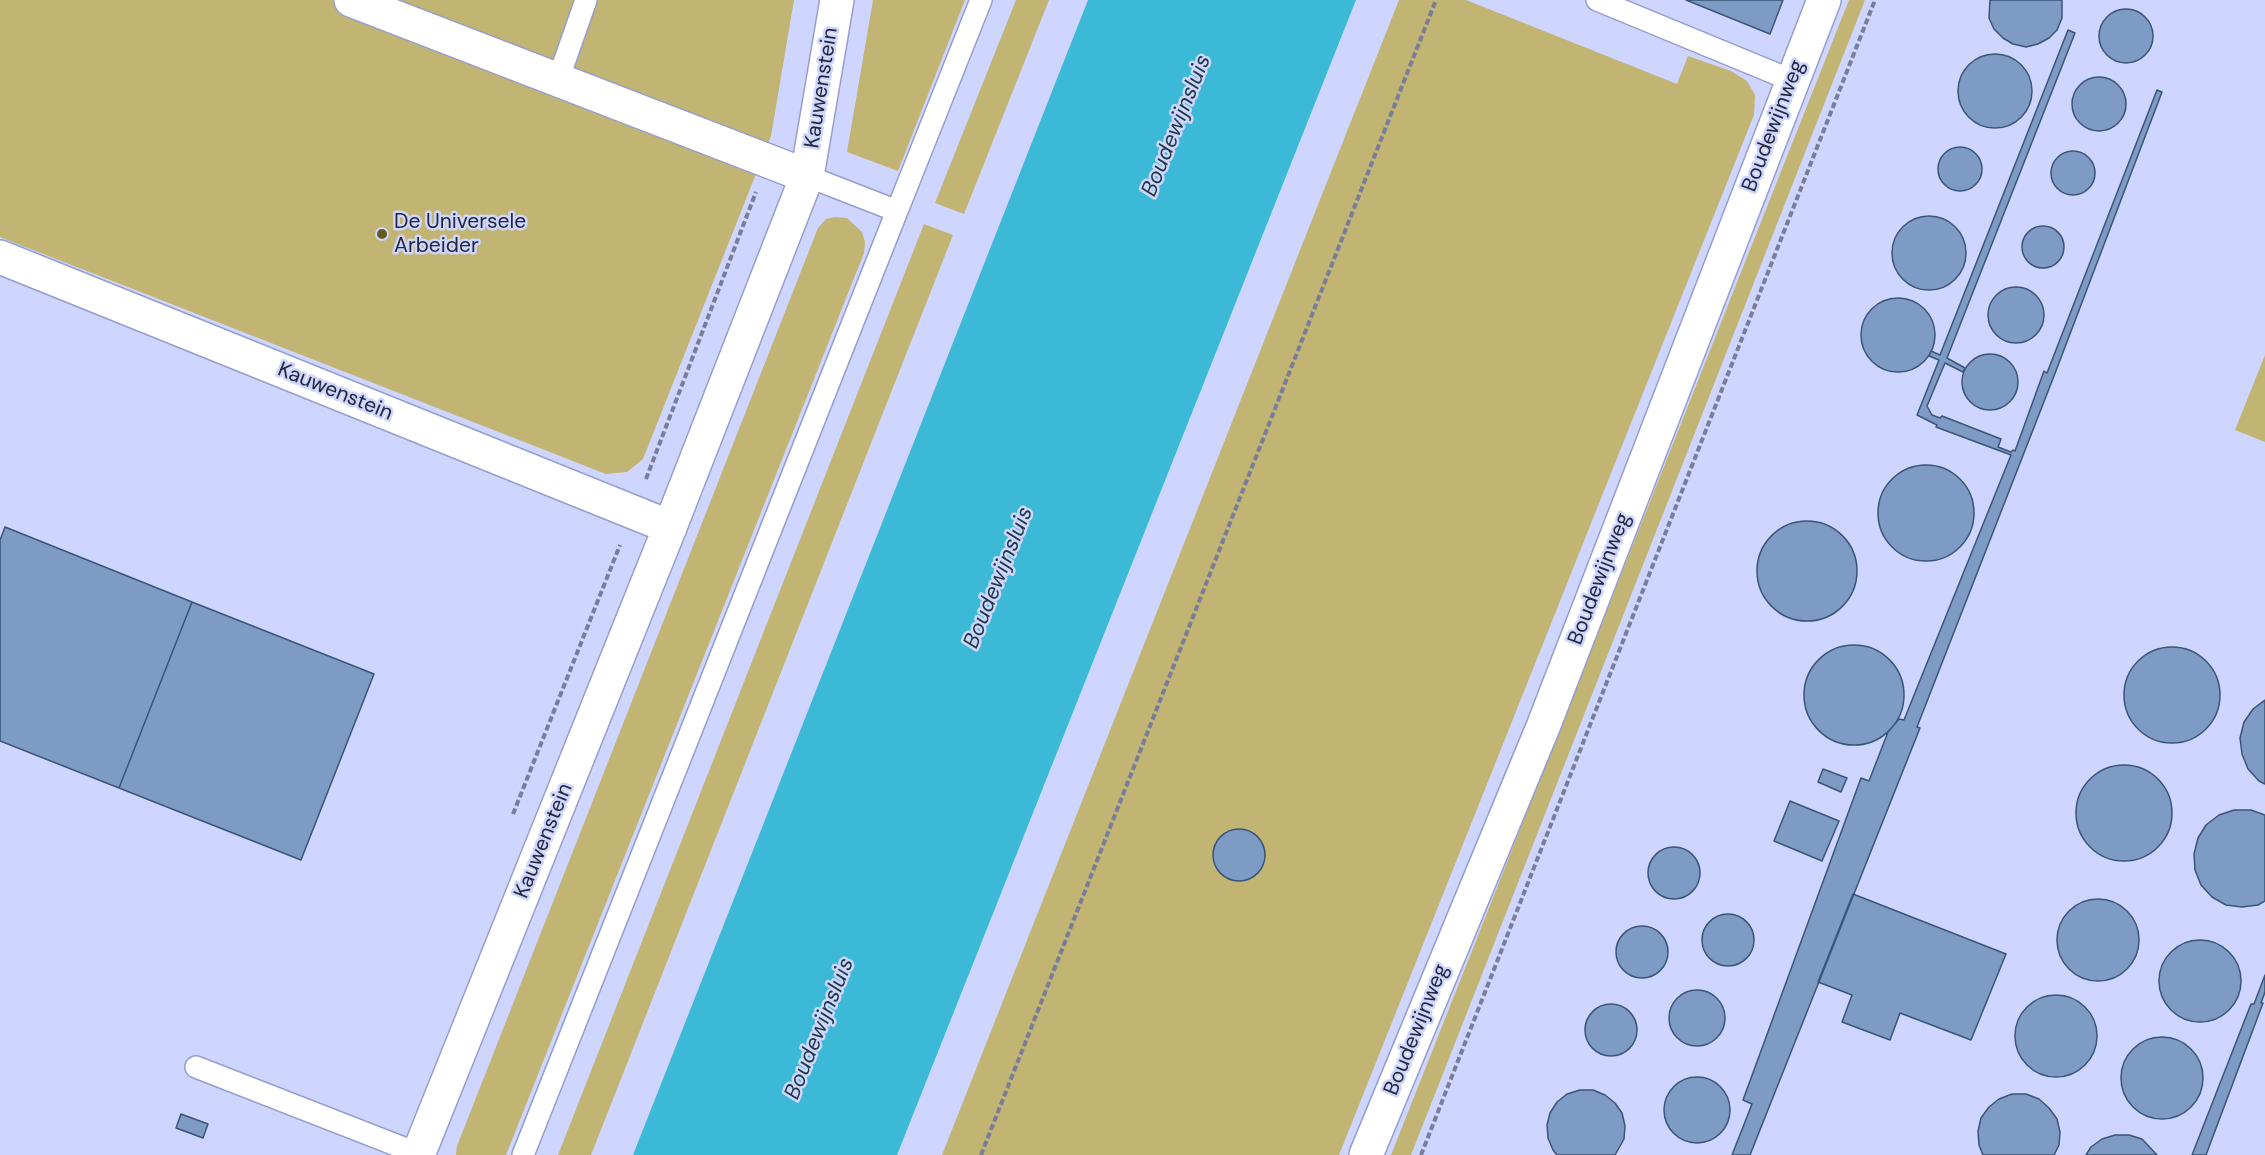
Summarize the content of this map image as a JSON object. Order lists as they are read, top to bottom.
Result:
{
  "streets": {
    "street": ["Kauwenstein", "Boudewijnweg"]
  },
  "water": ["Boudewijnsluis"],
  "places": ["De Universele Arbeider"]
}
